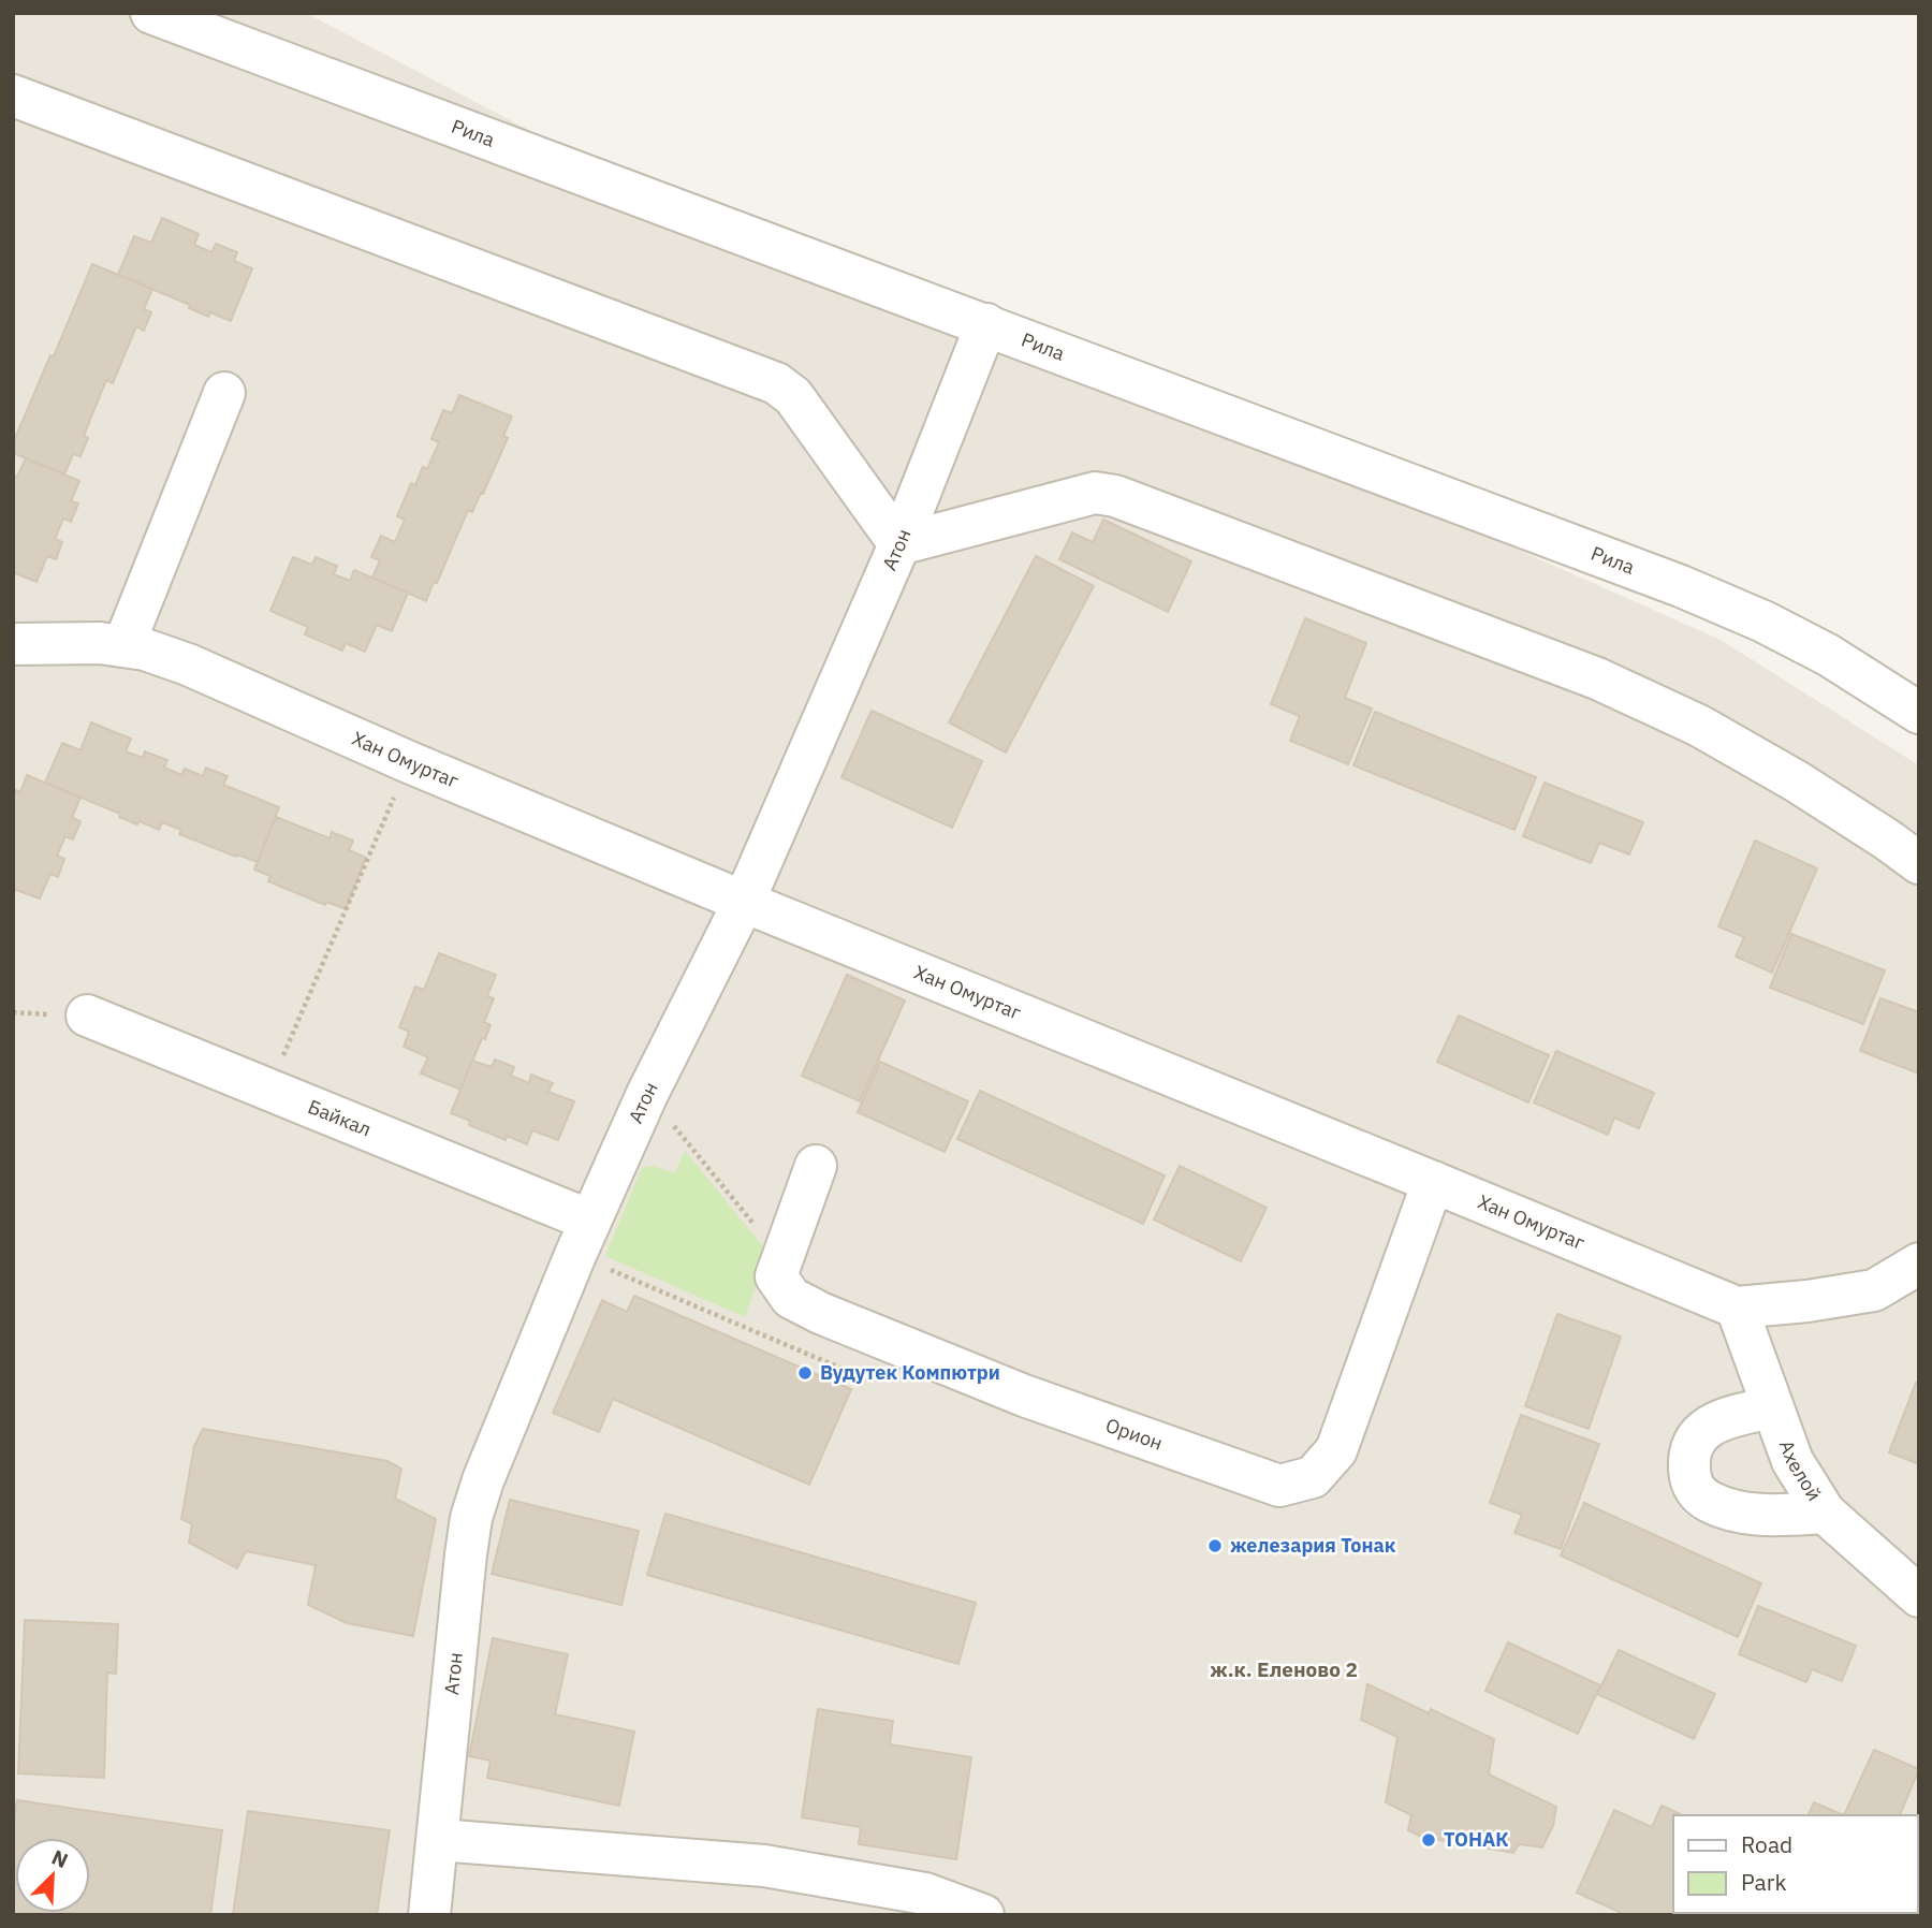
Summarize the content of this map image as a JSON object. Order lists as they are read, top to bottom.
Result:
{
  "streets": {
    "street": [
      "Рила",
      "Атон",
      "Хан Омуртаг",
      "Байкал",
      "Орион",
      "Ахелой"
    ]
  },
  "crossings": [
    ["Рила", "Атон"],
    ["Атон", "Хан Омуртаг"],
    ["Атон", "Байкал"],
    ["Хан Омуртаг", "Орион"],
    ["Хан Омуртаг", "Ахелой"]
  ],
  "districts": ["ж.к. Еленово 2"],
  "places": ["Вудутек Компютри", "железария Тонак", "ТОНАК"],
  "legend": ["Road", "Park"],
  "north": "top right"
}
